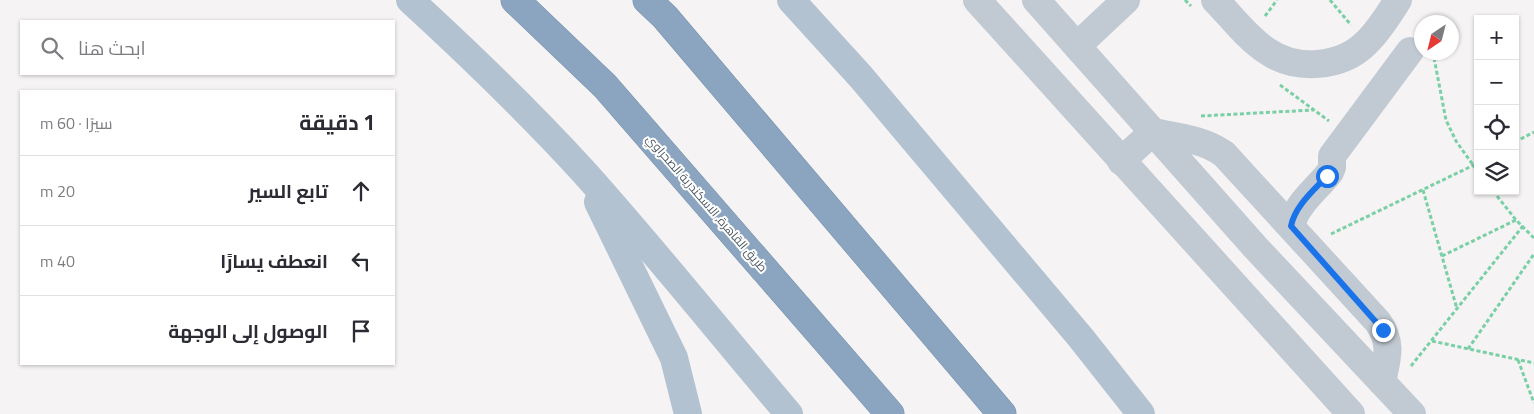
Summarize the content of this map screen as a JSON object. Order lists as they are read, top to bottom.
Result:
{
  "streets": {
    "highway": ["طريق القاهرة, الاسكندرية الصحراوي"]
  },
  "north": "bottom left",
  "page": {
    "map_buttons": ["+", "−"],
    "search": "ابحث هنا",
    "heading": ["1 دقيقة", "سيرًا · 60 m"],
    "list": [
      ["تابع السير", "20 m"],
      ["انعطف يسارًا", "40 m"],
      "الوصول إلى الوجهة"
    ]
  }
}
